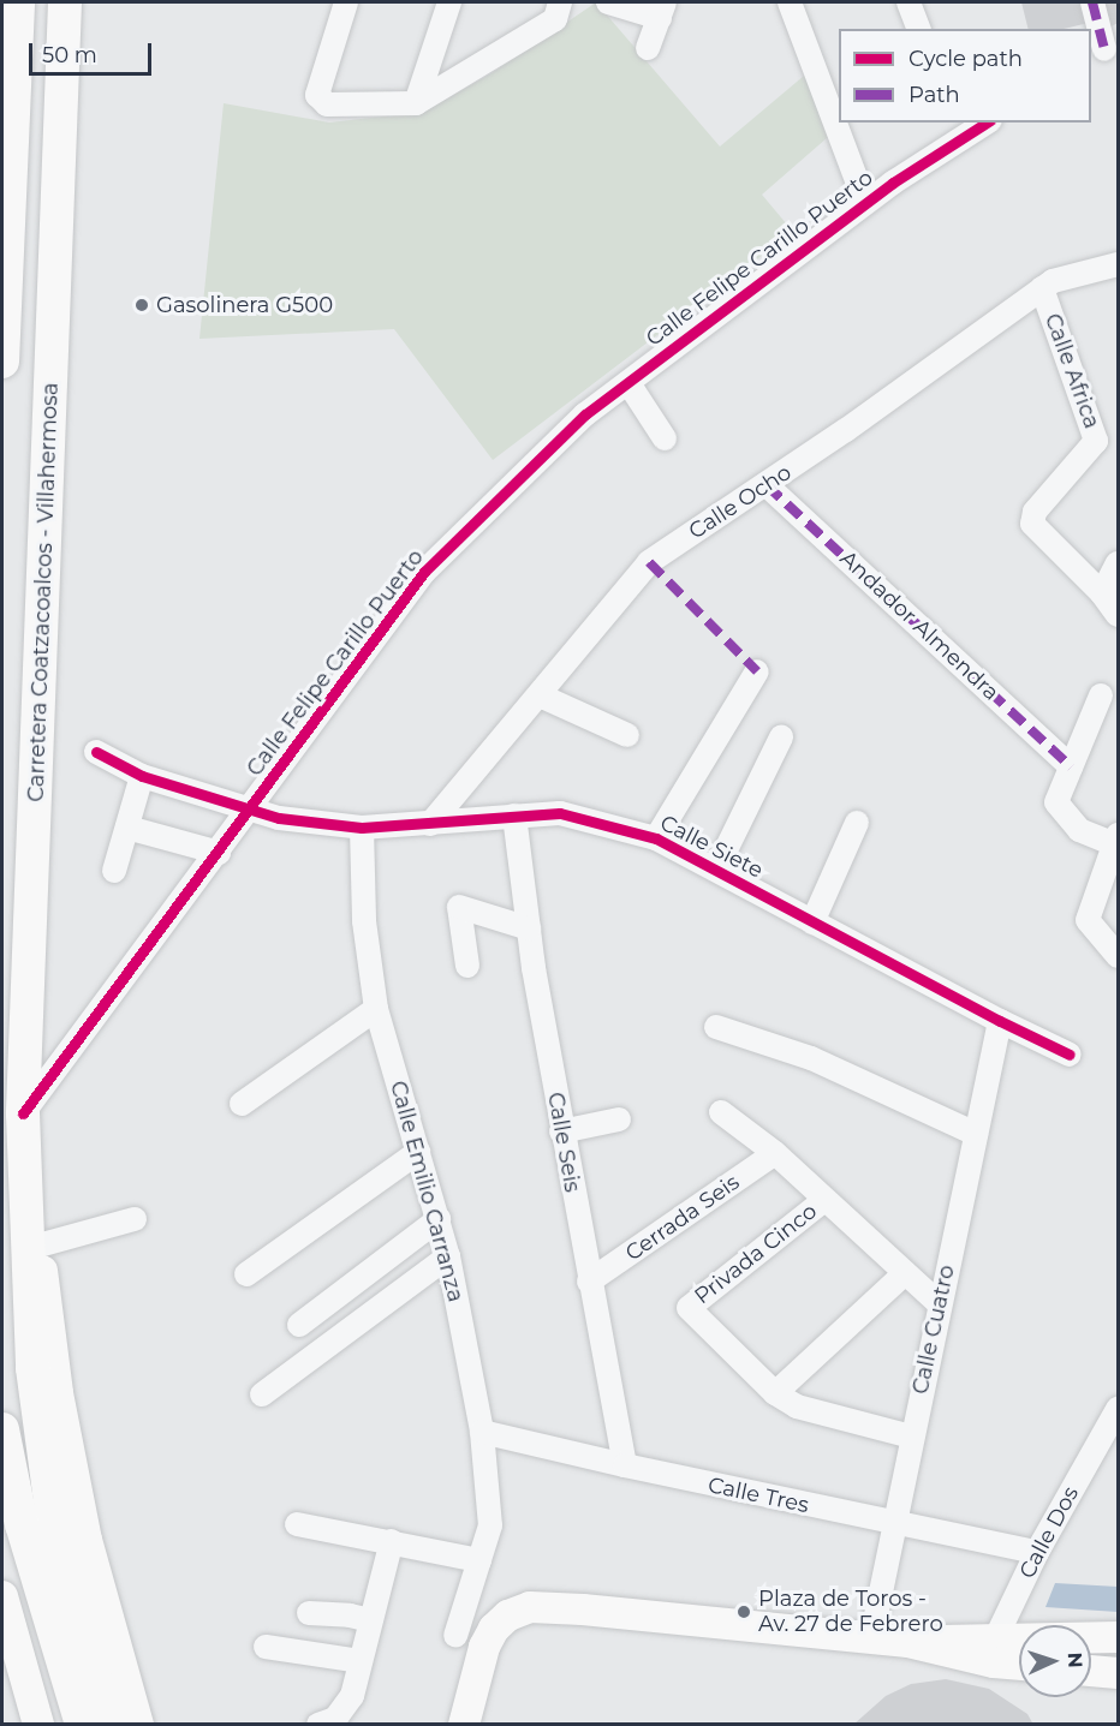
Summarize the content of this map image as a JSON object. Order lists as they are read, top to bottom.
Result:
{
  "streets": {
    "highway": ["Carretera Coatzacoalcos - Villahermosa"],
    "street": [
      "Calle Felipe Carillo Puerto",
      "Calle Africa",
      "Calle Ocho",
      "Andador Almendra",
      "Calle Siete",
      "Calle Seis",
      "Calle Emilio Carranza",
      "Cerrada Seis",
      "Privada Cinco",
      "Calle Cuatro",
      "Calle Tres",
      "Calle Dos"
    ]
  },
  "crossings": [
    ["Calle Felipe Carillo Puerto", "Carretera Coatzacoalcos - Villahermosa"],
    ["Calle Felipe Carillo Puerto", "Calle Siete"],
    ["Calle Africa", "Calle Ocho"],
    ["Calle Ocho", "Andador Almendra"],
    ["Calle Ocho", "Calle Siete"],
    ["Calle Siete", "Calle Seis"],
    ["Calle Siete", "Calle Emilio Carranza"],
    ["Calle Siete", "Calle Cuatro"],
    ["Calle Seis", "Cerrada Seis"],
    ["Calle Seis", "Calle Tres"],
    ["Calle Emilio Carranza", "Calle Tres"],
    ["Calle Cuatro", "Calle Tres"],
    ["Calle Tres", "Calle Dos"]
  ],
  "places": ["Gasolinera G500", "Plaza de Toros - Av. 27 de Febrero"],
  "legend": ["Cycle path", "Path"],
  "scale_bar": "50 m",
  "north": "right"
}
